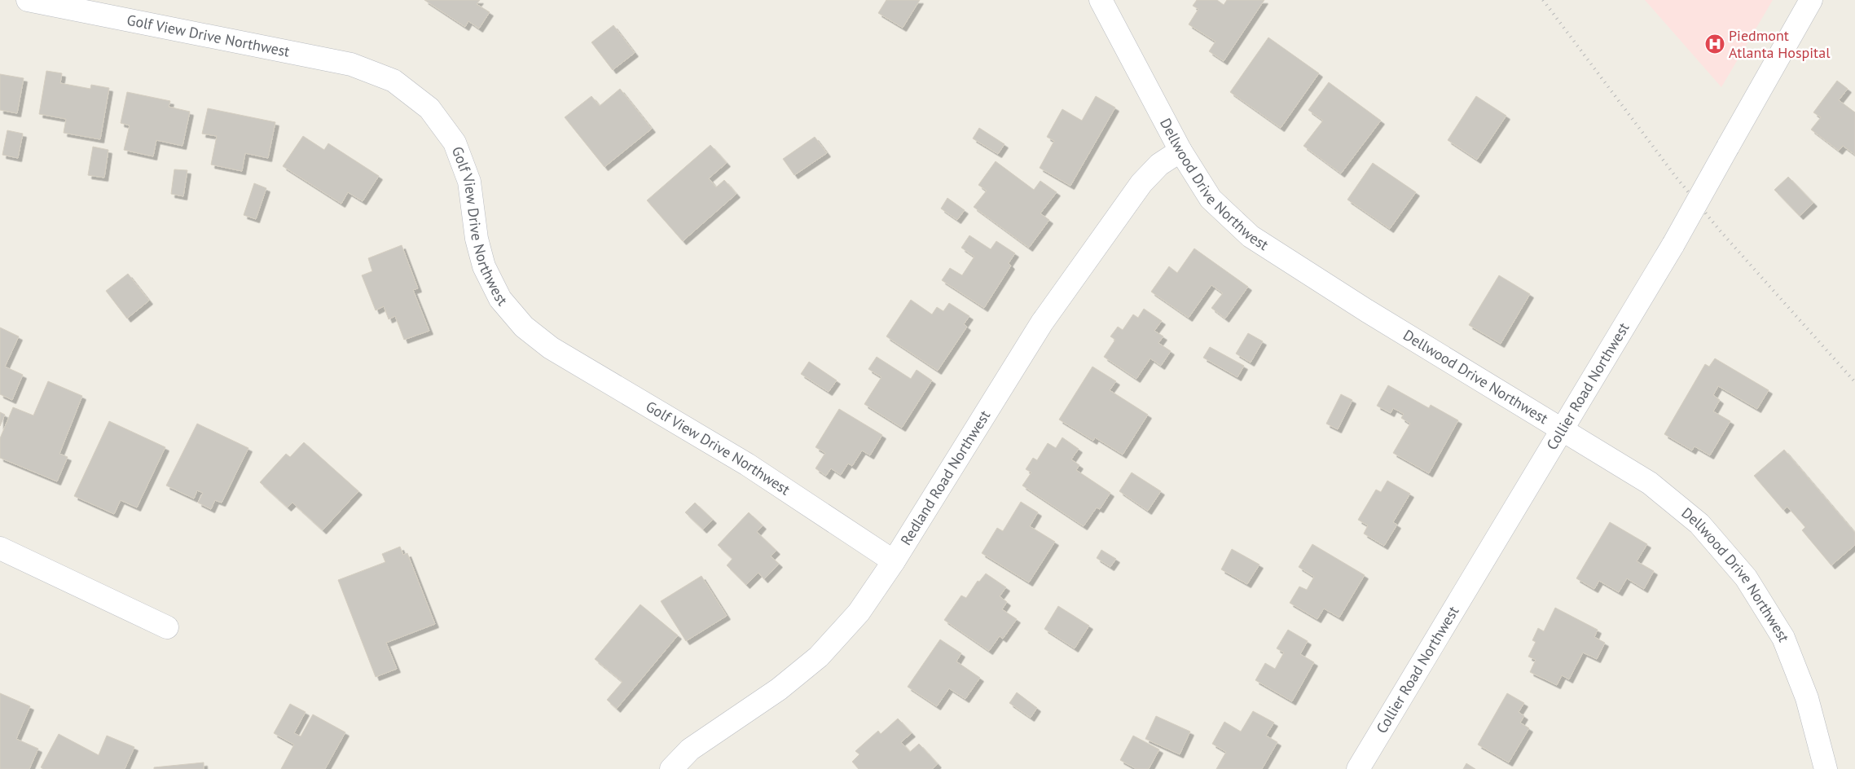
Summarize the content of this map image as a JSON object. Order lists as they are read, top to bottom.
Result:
{
  "streets": {
    "street": [
      "Golf View Drive Northwest",
      "Dellwood Drive Northwest",
      "Collier Road Northwest",
      "Redland Road Northwest"
    ]
  },
  "crossings": [
    ["Golf View Drive Northwest", "Redland Road Northwest"],
    ["Dellwood Drive Northwest", "Collier Road Northwest"],
    ["Dellwood Drive Northwest", "Redland Road Northwest"]
  ],
  "places": {
    "hospital": ["Piedmont Atlanta Hospital"]
  }
}
